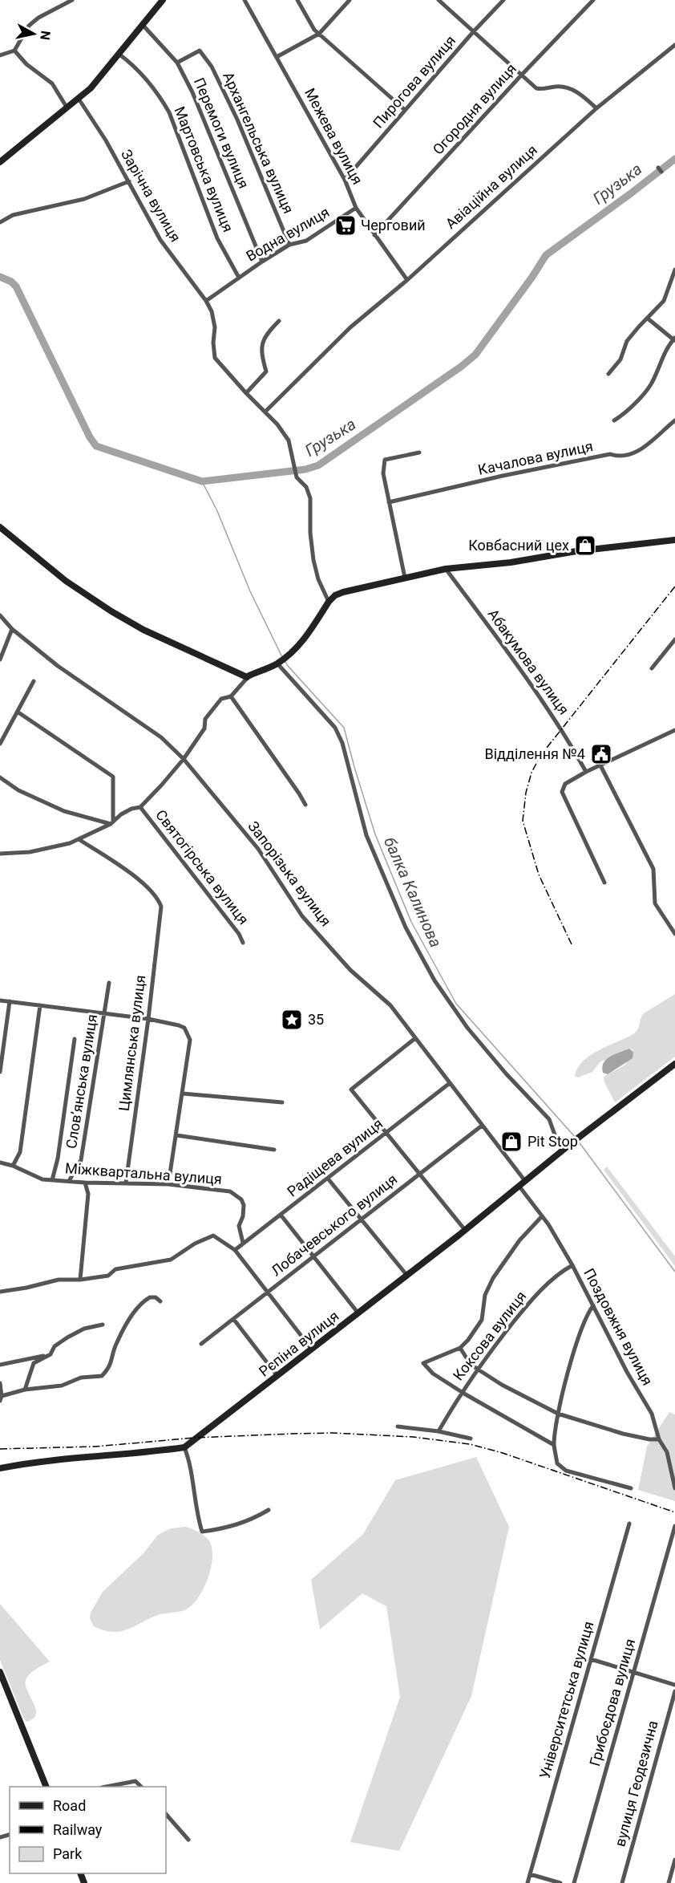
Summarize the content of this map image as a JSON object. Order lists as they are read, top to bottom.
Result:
{
  "streets": {
    "street": [
      "Пирогова вулиця",
      "Огородня вулиця",
      "Перемоги вулиця",
      "Межева вулиця",
      "Архангельська вулиця",
      "Мартовська вулиця",
      "Авіаційна вулиця",
      "Зарічна вулиця",
      "Водна вулиця",
      "Качалова вулиця",
      "Абакумова вулиця",
      "Святогірська вулиця",
      "Запорізька вулиця",
      "Цимлянська вулиця",
      "Слов’янська вулиця",
      "Радіщева вулиця",
      "Міжквартальна вулиця",
      "Лобачевського вулиця",
      "Поздовжня вулиця",
      "Коксова вулиця",
      "Рєпіна вулиця",
      "Університетська вулиця",
      "Грибоєдова вулиця",
      "вулиця Геодезична"
    ]
  },
  "crossings": [
    ["Пирогова вулиця", "Межева вулиця"],
    ["Огородня вулиця", "Межева вулиця"],
    ["Перемоги вулиця", "Архангельська вулиця"],
    ["Перемоги вулиця", "Водна вулиця"],
    ["Межева вулиця", "Авіаційна вулиця"],
    ["Межева вулиця", "Водна вулиця"],
    ["Архангельська вулиця", "Водна вулиця"],
    ["Мартовська вулиця", "Водна вулиця"],
    ["Зарічна вулиця", "Водна вулиця"],
    ["Запорізька вулиця", "Радіщева вулиця"],
    ["Запорізька вулиця", "Лобачевського вулиця"],
    ["Запорізька вулиця", "Рєпіна вулиця"],
    ["Цимлянська вулиця", "Міжквартальна вулиця"],
    ["Слов’янська вулиця", "Міжквартальна вулиця"],
    ["Радіщева вулиця", "Міжквартальна вулиця"],
    ["Поздовжня вулиця", "Коксова вулиця"],
    ["Поздовжня вулиця", "Рєпіна вулиця"]
  ],
  "water": ["Грузька", "балка Калинова"],
  "places": {
    "supermarket": ["Черговий"],
    "shop": ["Ковбасний цех", "Pit Stop"],
    "public building": ["Відділення №4"],
    "place": ["35"]
  },
  "legend": ["Road", "Railway", "Park"],
  "north": "right"
}
